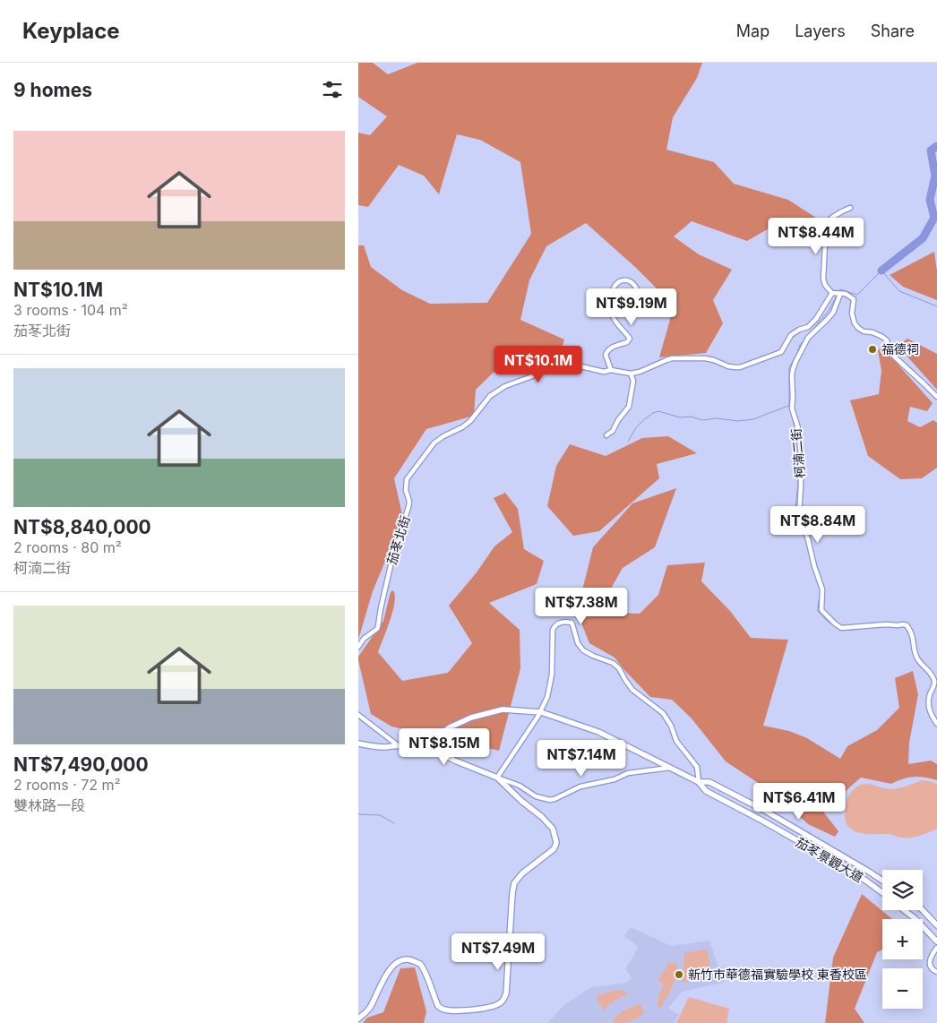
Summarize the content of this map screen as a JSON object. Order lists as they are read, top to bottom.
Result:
{
  "streets": {
    "street": ["柯湳二街", "茄苳北街", "茄苳景觀大道"]
  },
  "places": ["福德祠", "新竹市華德福實驗學校 東香校區"],
  "page": {
    "header": "Keyplace",
    "nav": ["Map", "Layers", "Share"],
    "heading": "9 homes",
    "list": [
      {
        "name": "NT$10.1M",
        "note": "3 rooms · 104 m² · 茄苳北街"
      },
      {
        "name": "NT$8,840,000",
        "note": "2 rooms · 80 m² · 柯湳二街"
      },
      {
        "name": "NT$7,490,000",
        "note": "2 rooms · 72 m² · 雙林路一段"
      }
    ],
    "price": [
      "NT$8.44M",
      "NT$9.19M",
      "NT$10.1M",
      "NT$8.84M",
      "NT$7.38M",
      "NT$8.15M",
      "NT$7.14M",
      "NT$6.41M",
      "NT$7.49M"
    ],
    "map_buttons": ["+", "−"]
  }
}
